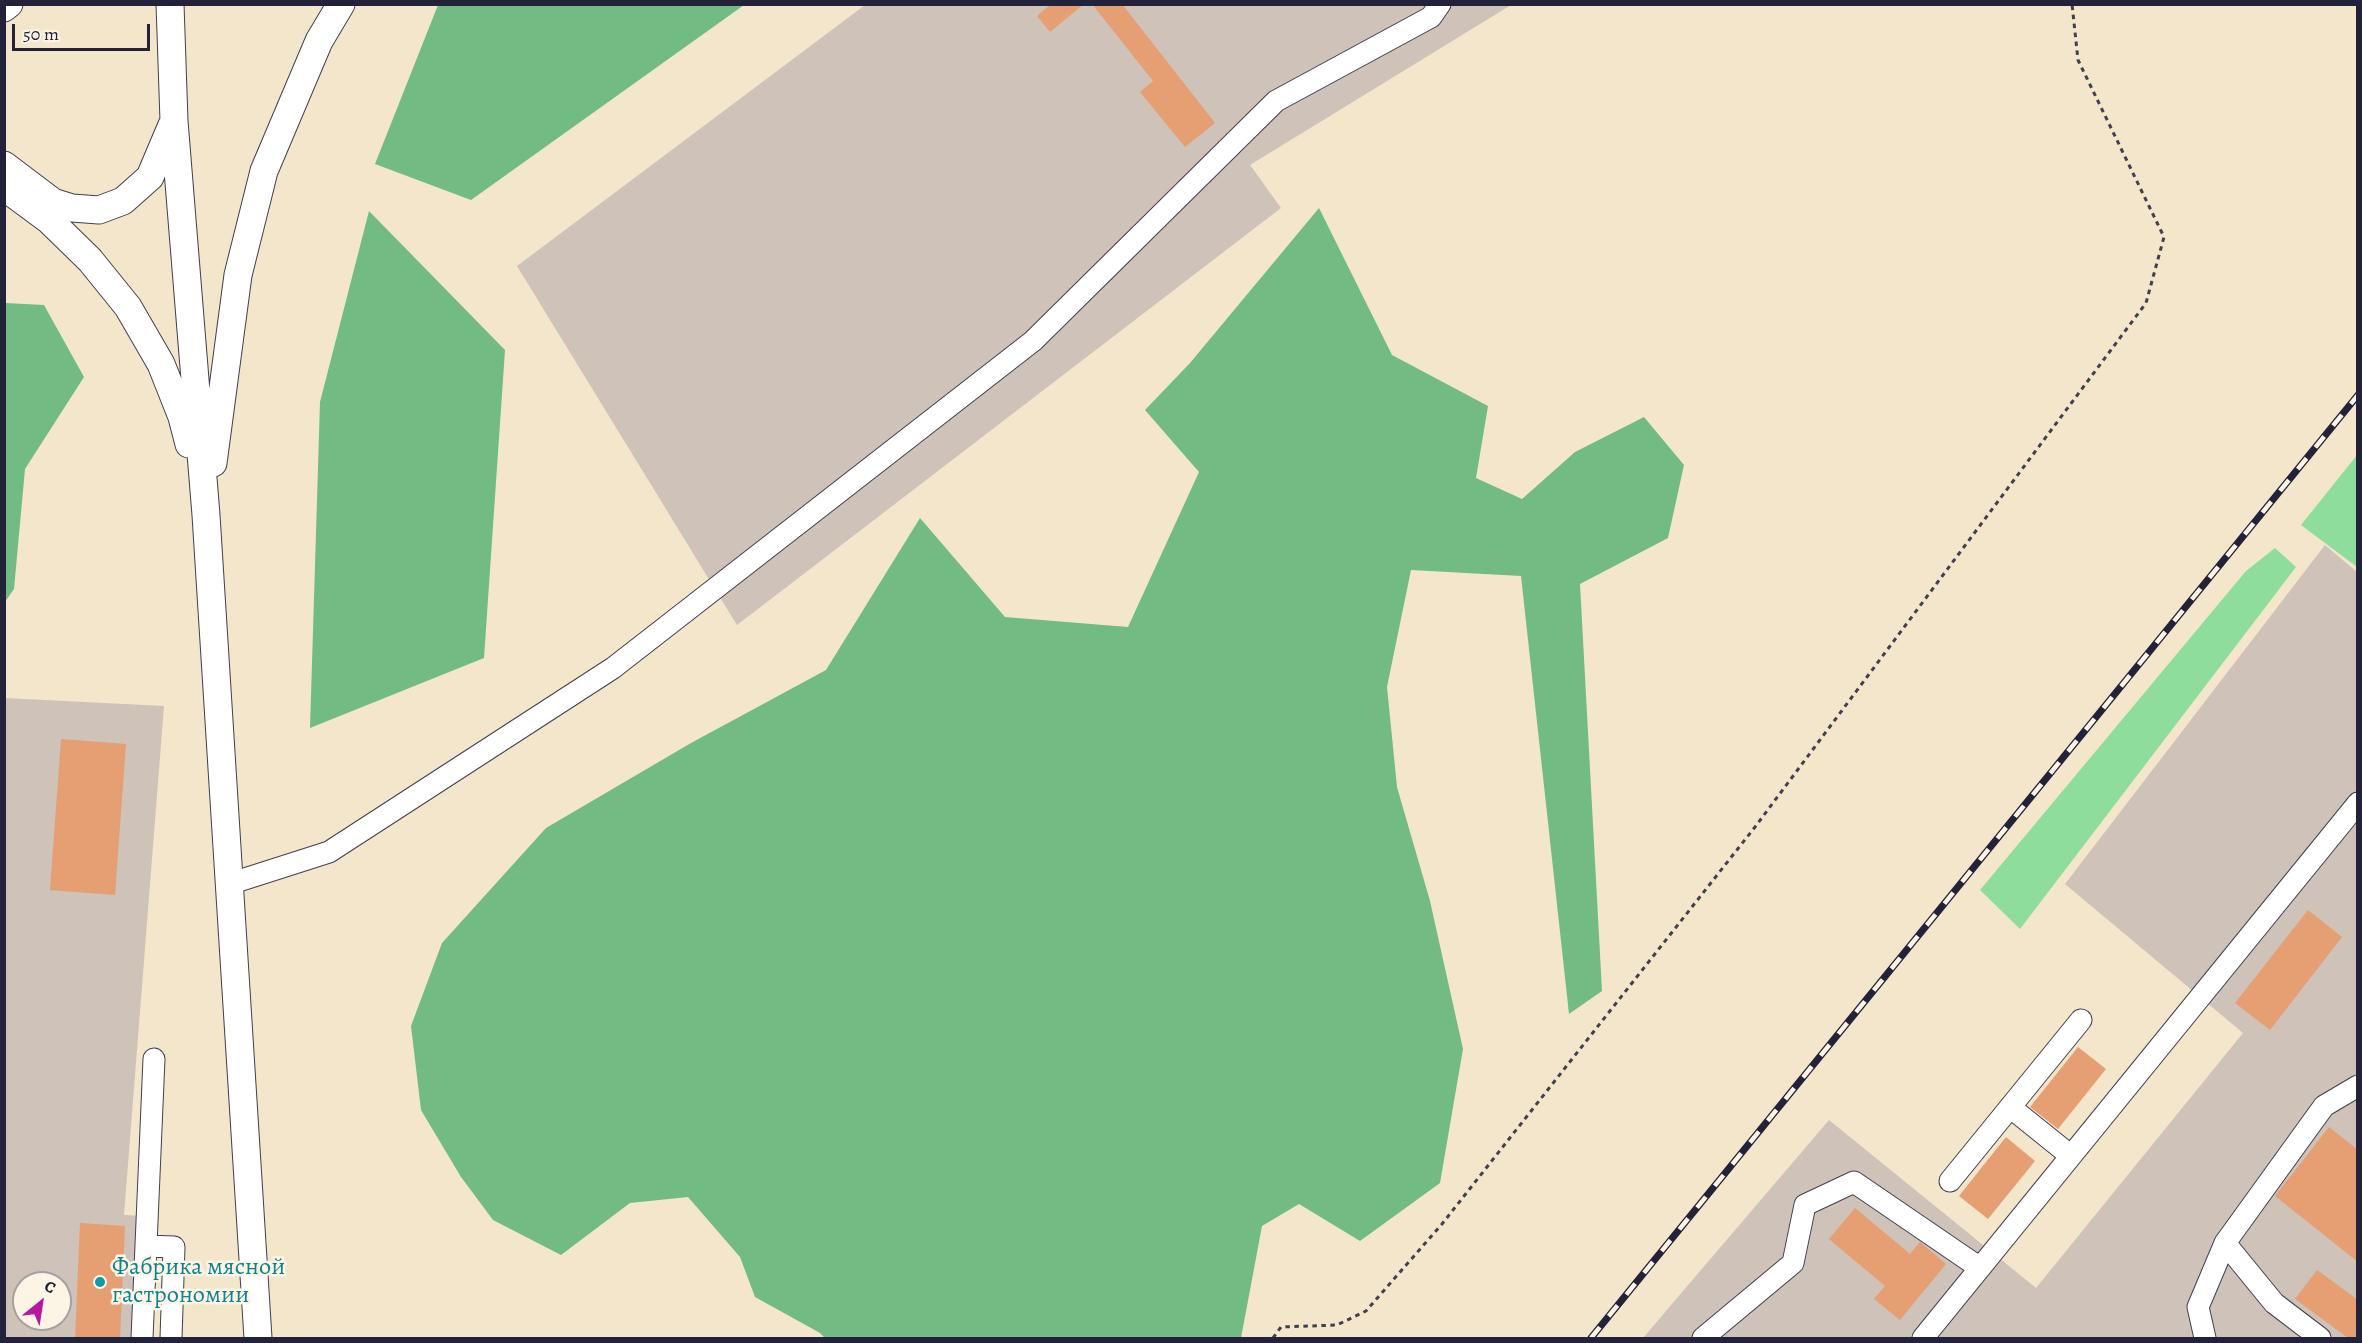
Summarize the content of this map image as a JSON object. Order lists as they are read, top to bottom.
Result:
{
  "places": ["Фабрика мясной гастрономии"],
  "scale_bar": "50 m",
  "north": "top right"
}
